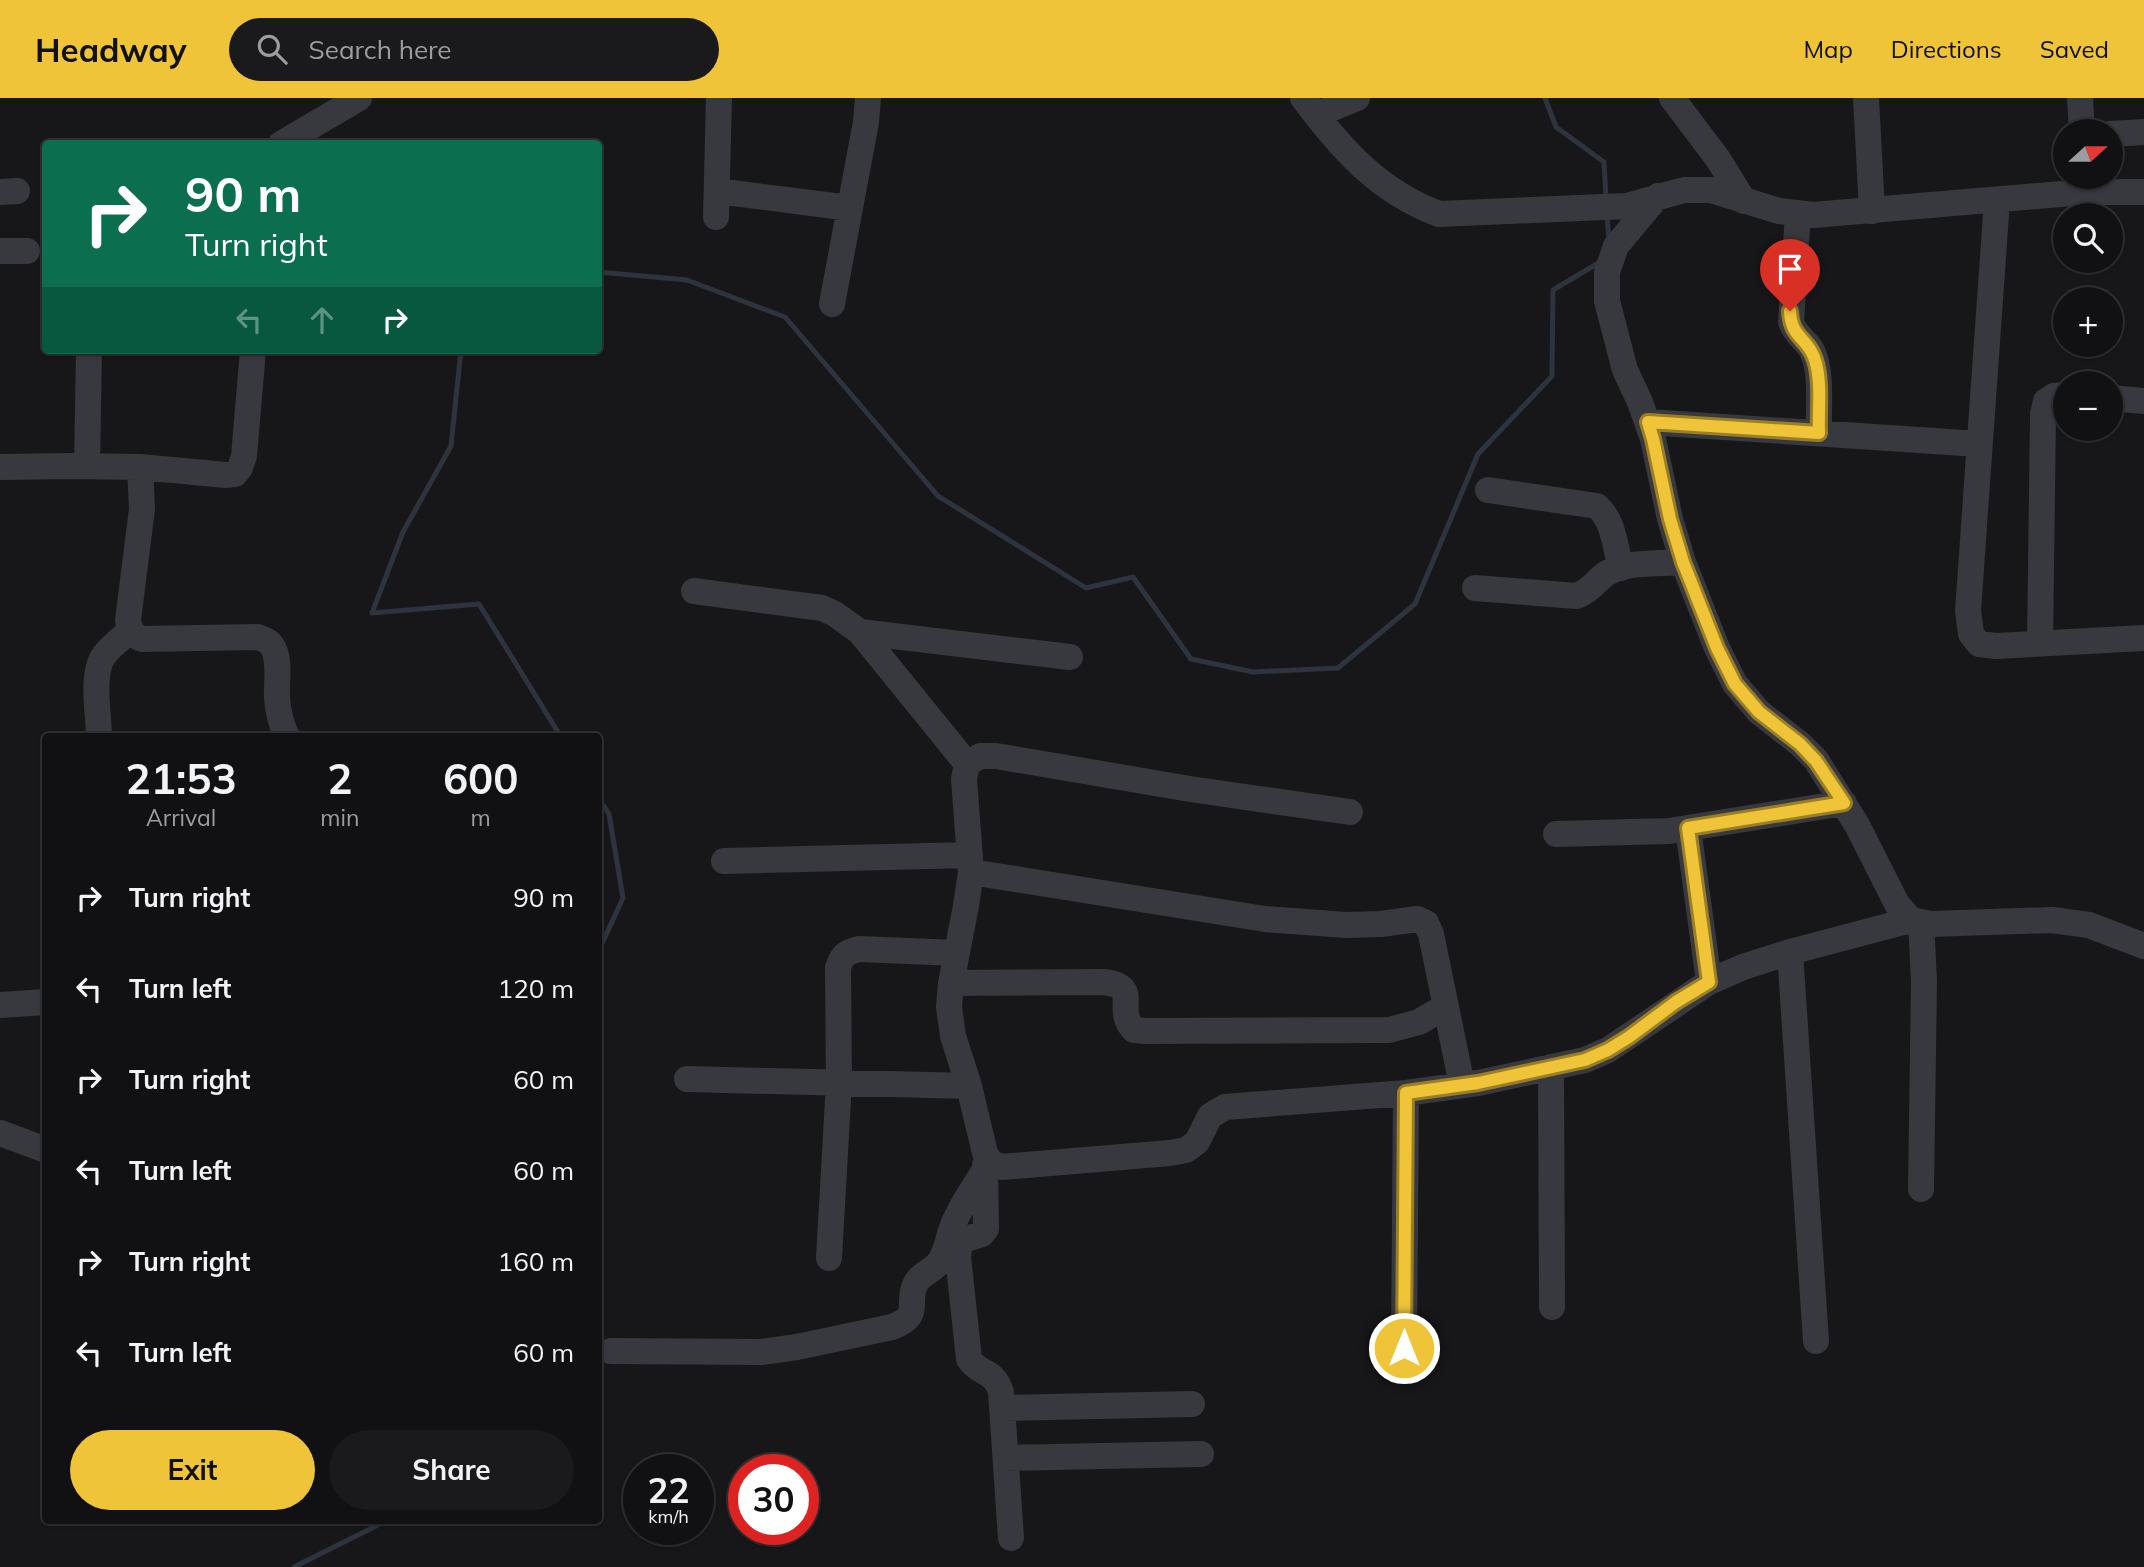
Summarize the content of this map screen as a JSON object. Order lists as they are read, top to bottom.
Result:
{
  "north": "right",
  "page": {
    "header": "Headway",
    "search": "Search here",
    "nav": ["Map", "Directions", "Saved"],
    "map_buttons": ["+", "−"],
    "turn": ["90 m", "Turn right"],
    "eta": [
      "21:53",
      "Arrival",
      "2",
      "min",
      "600",
      "m"
    ],
    "list": [
      {
        "name": "Turn right",
        "value": "90 m"
      },
      {
        "name": "Turn left",
        "value": "120 m"
      },
      {
        "name": "Turn right",
        "value": "60 m"
      },
      {
        "name": "Turn left",
        "value": "60 m"
      },
      {
        "name": "Turn right",
        "value": "160 m"
      },
      {
        "name": "Turn left",
        "value": "60 m"
      }
    ],
    "buttons": ["Exit", "Share"],
    "speed": "22 km/h",
    "limit": "30"
  }
}
